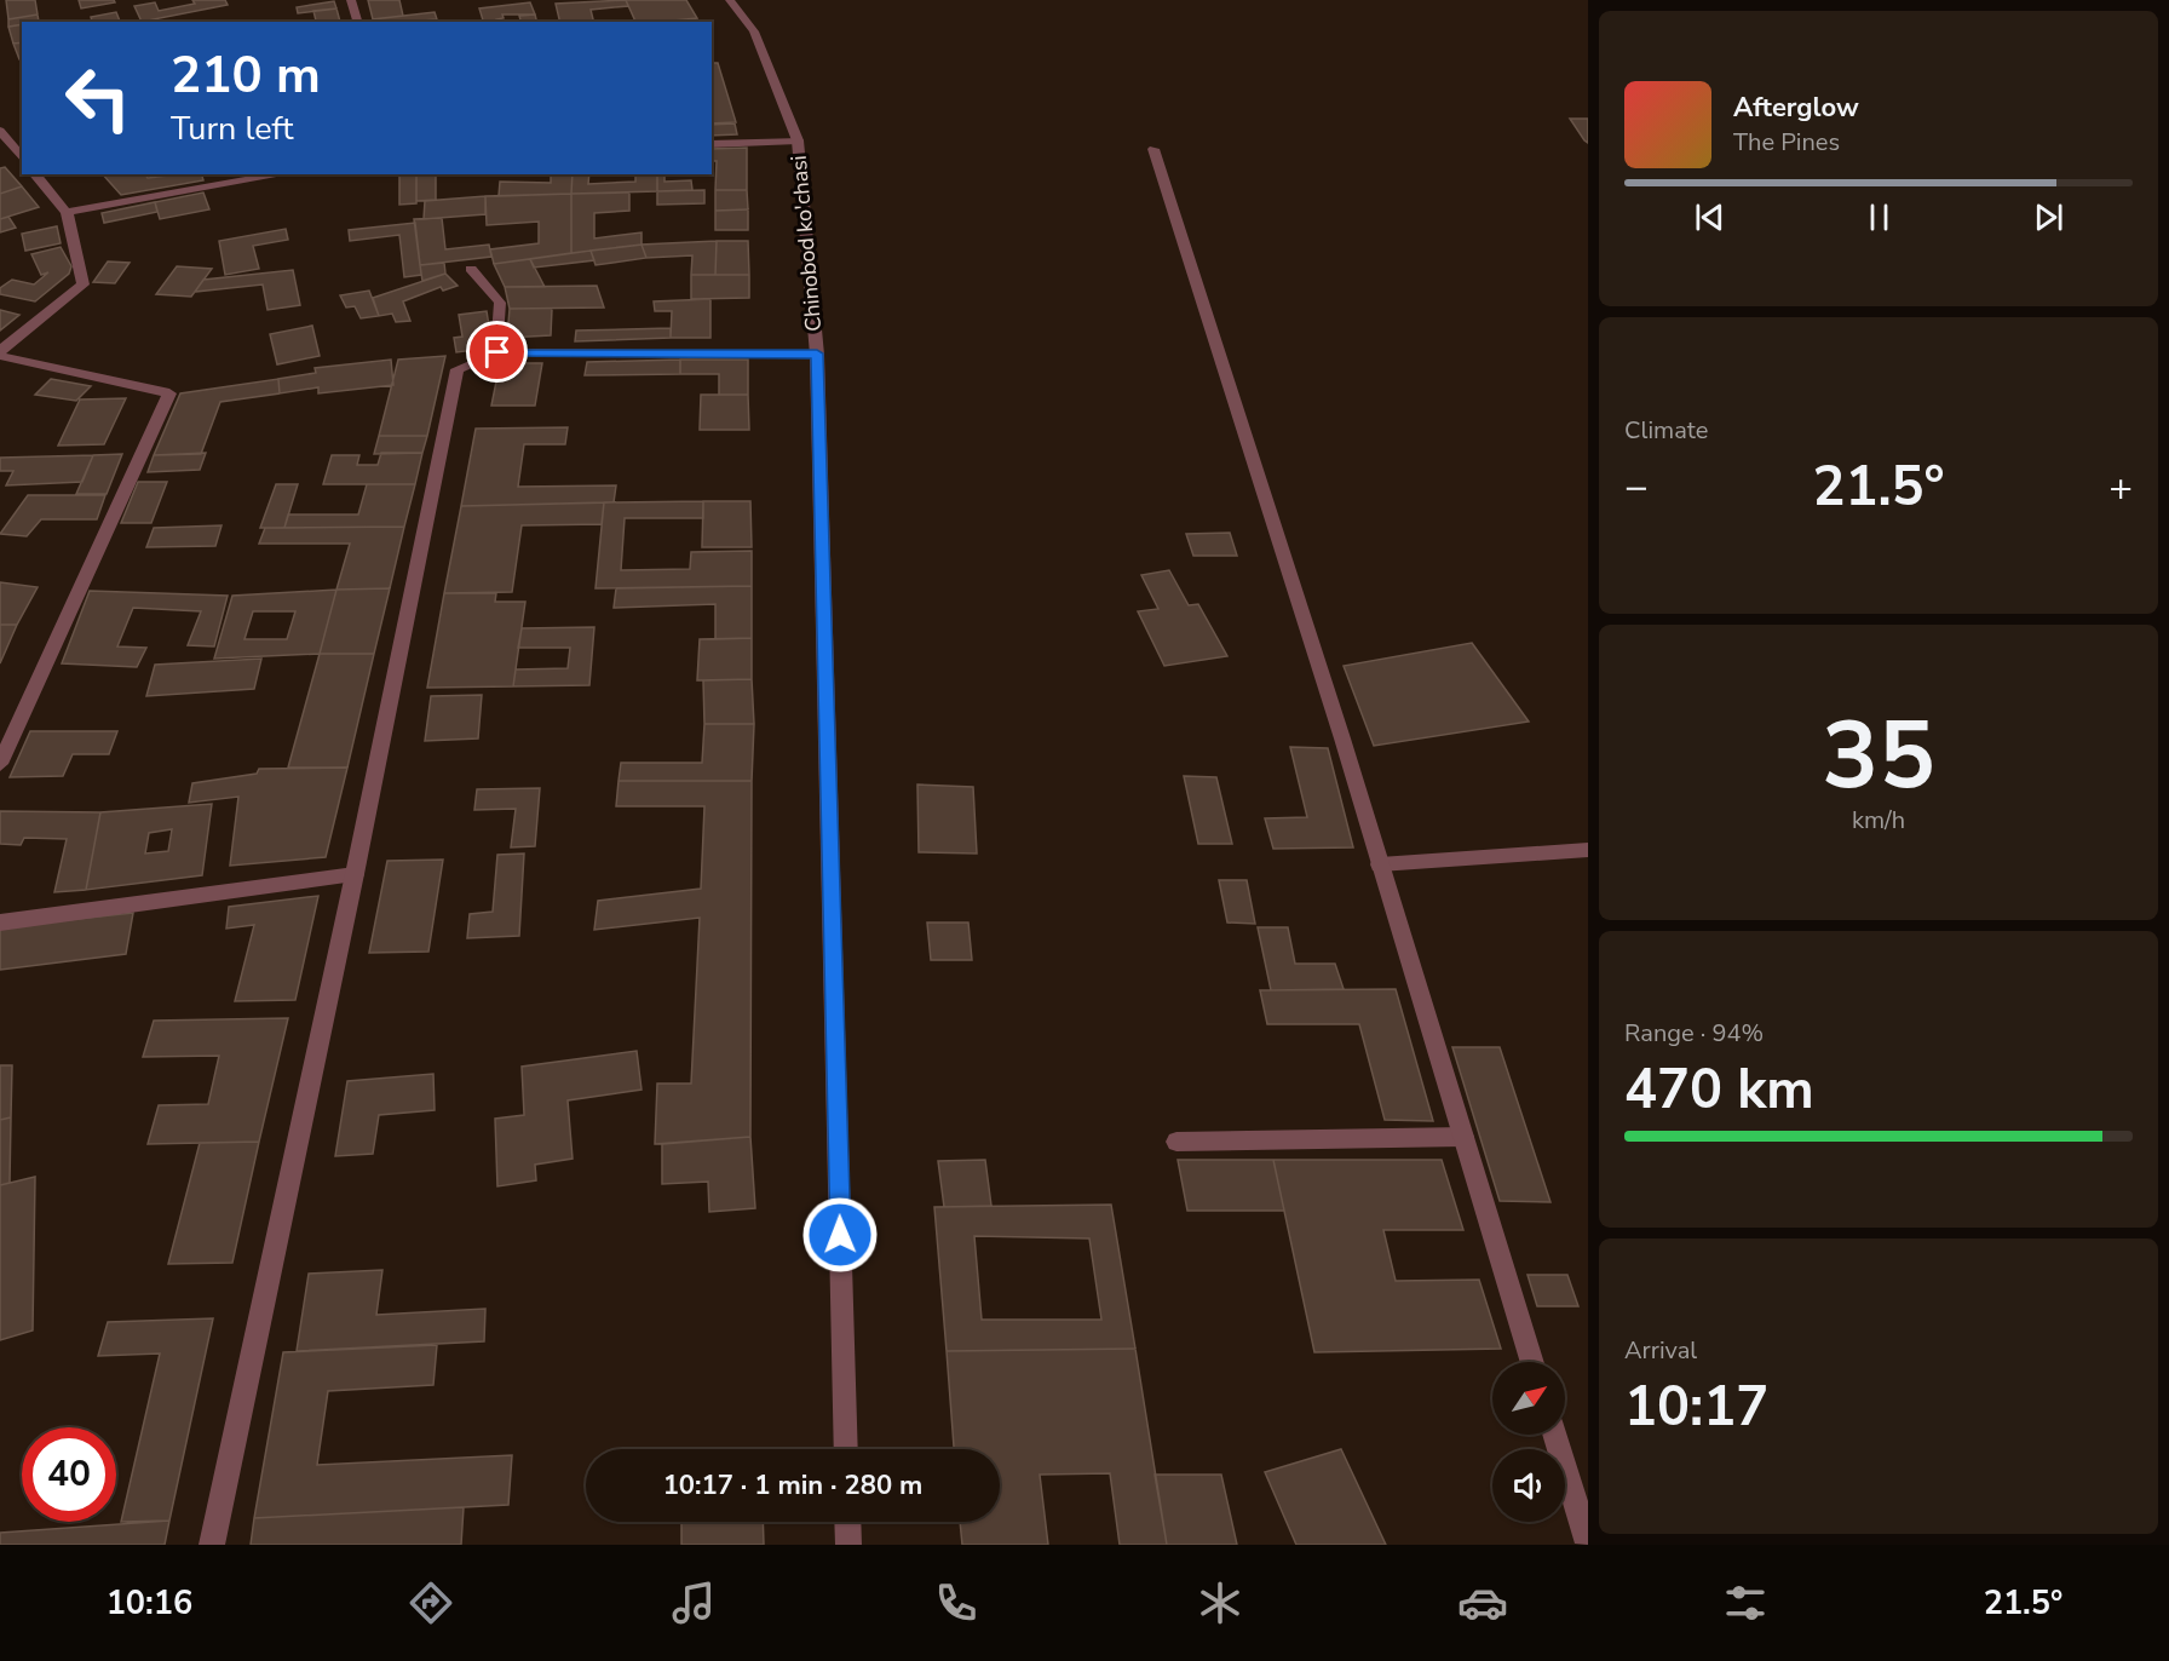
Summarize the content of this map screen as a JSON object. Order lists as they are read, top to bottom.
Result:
{
  "streets": {
    "street": ["Chinobod ko'chasi"]
  },
  "north": "top right",
  "page": {
    "turn": ["210 m", "Turn left"],
    "song": ["Afterglow", "The Pines"],
    "tile": [
      "Climate",
      ["35", "km/h"],
      ["Range · 94%", "470 km"],
      ["Arrival", "10:17"]
    ],
    "heat": ["−", "21.5°", "+"],
    "limit": "40",
    "trip": "10:17 · 1 min · 280 m",
    "tabs": ["10:16", "21.5°"]
  }
}
